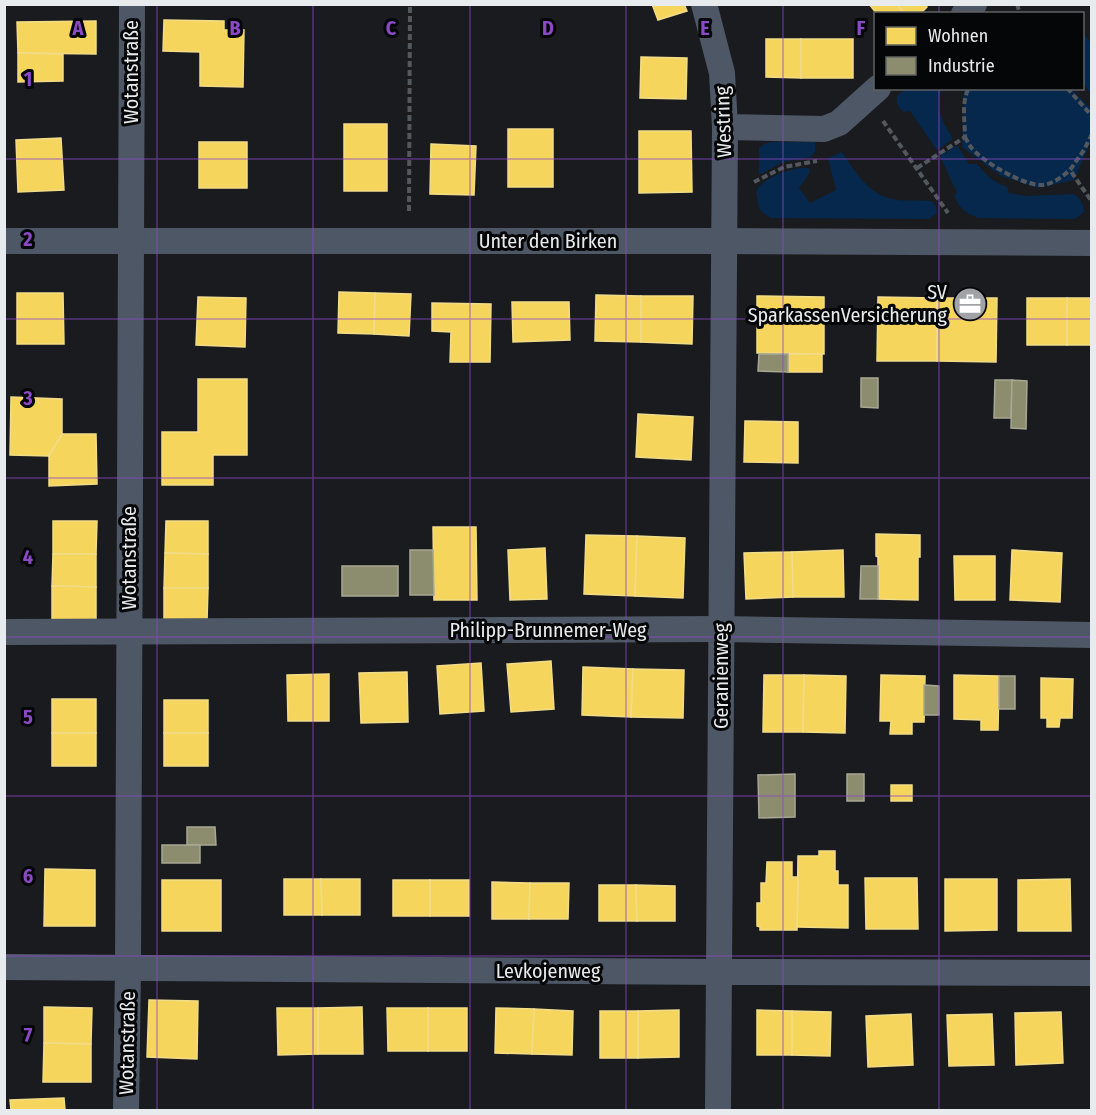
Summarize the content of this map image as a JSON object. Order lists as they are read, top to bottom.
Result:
{
  "streets": {
    "street": [
      "Wotanstraße",
      "Westring",
      "Unter den Birken",
      "Philipp-Brunnemer-Weg",
      "Geranienweg",
      "Levkojenweg"
    ]
  },
  "crossings": [
    ["Wotanstraße", "Unter den Birken"],
    ["Wotanstraße", "Philipp-Brunnemer-Weg"],
    ["Wotanstraße", "Levkojenweg"],
    ["Westring", "Unter den Birken"],
    ["Westring", "Geranienweg"],
    ["Unter den Birken", "Geranienweg"],
    ["Philipp-Brunnemer-Weg", "Geranienweg"],
    ["Geranienweg", "Levkojenweg"]
  ],
  "places": {
    "office": ["SV SparkassenVersicherung"]
  },
  "legend": ["Wohnen", "Industrie"],
  "grid": {
    "columns": [
      "A",
      "B",
      "C",
      "D",
      "E",
      "F"
    ],
    "rows": [
      "1",
      "2",
      "3",
      "4",
      "5",
      "6",
      "7"
    ]
  }
}
